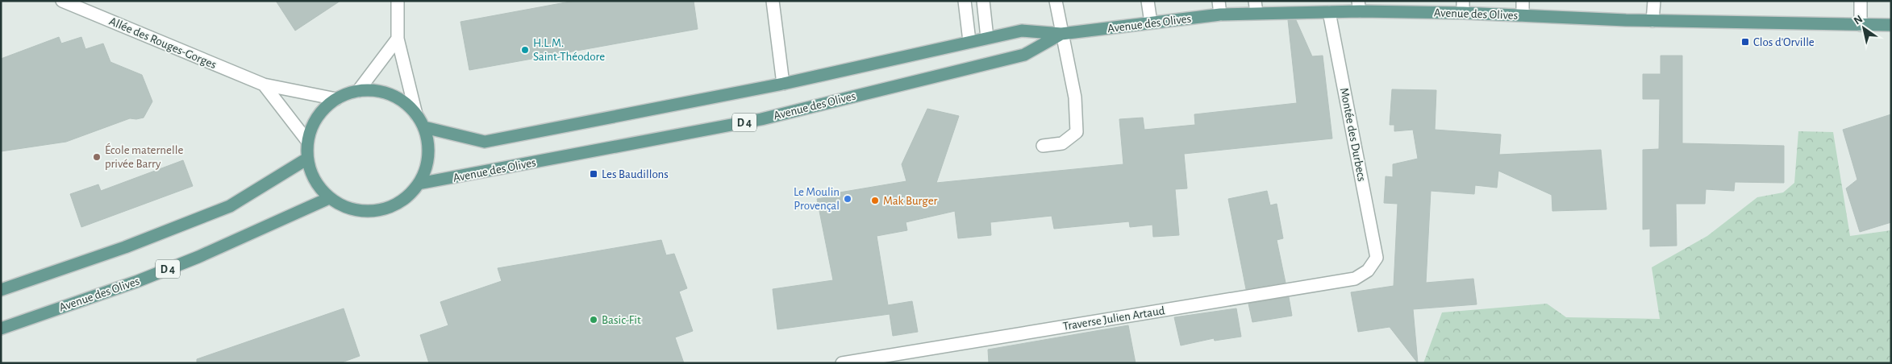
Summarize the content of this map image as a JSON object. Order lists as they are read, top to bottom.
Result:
{
  "streets": {
    "main road": ["Avenue des Olives", "D 4"],
    "street": ["Allée des Rouges-Gorges", "Montée des Durbecs", "Traverse Julien Artaud"]
  },
  "crossings": [
    ["Avenue des Olives", "Allée des Rouges-Gorges"],
    ["Avenue des Olives", "Montée des Durbecs"],
    ["Montée des Durbecs", "Traverse Julien Artaud"]
  ],
  "places": {
    "transit": ["Clos d'Orville", "Les Baudillons"],
    "other": [
      "H.L.M. Saint-Théodore",
      "École maternelle privée Barry",
      "Le Moulin Provençal",
      "Mak Burger",
      "Basic-Fit"
    ]
  },
  "north": "top left"
}
